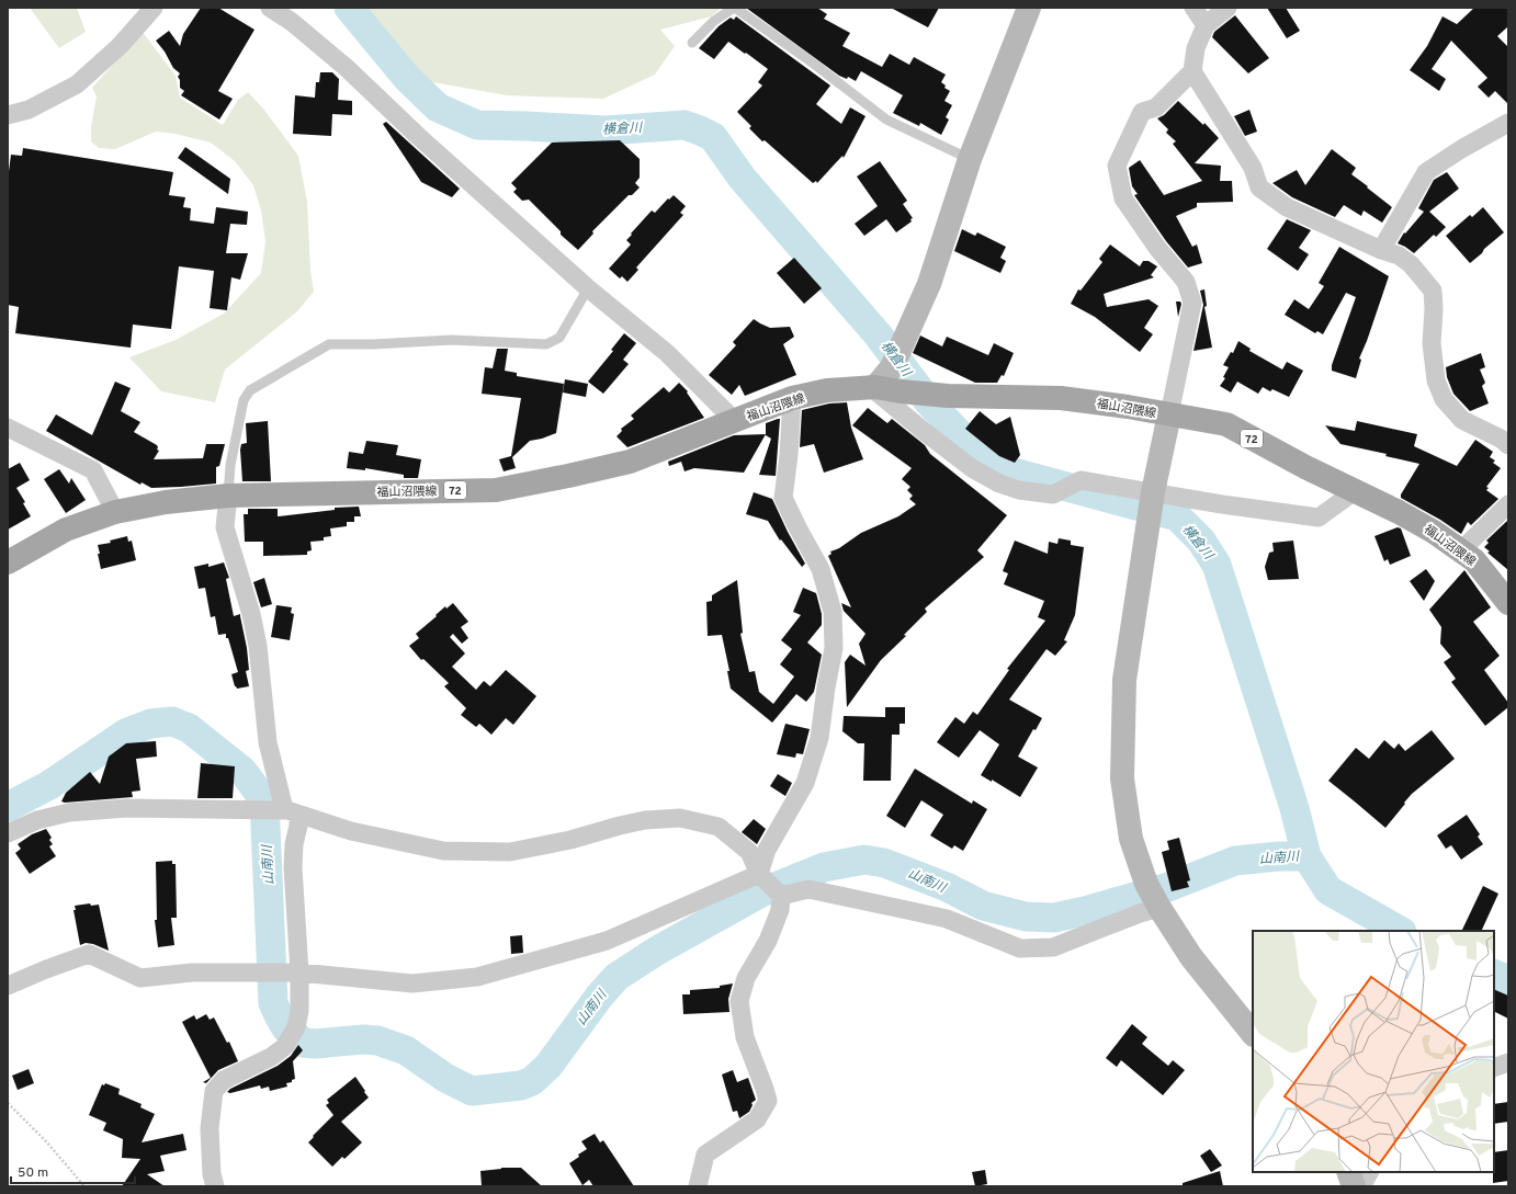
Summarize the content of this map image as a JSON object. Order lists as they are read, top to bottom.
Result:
{
  "streets": {
    "main road": ["福山沼隈線", "72"]
  },
  "water": ["横倉川", "山南川"],
  "scale_bar": "50 m"
}
